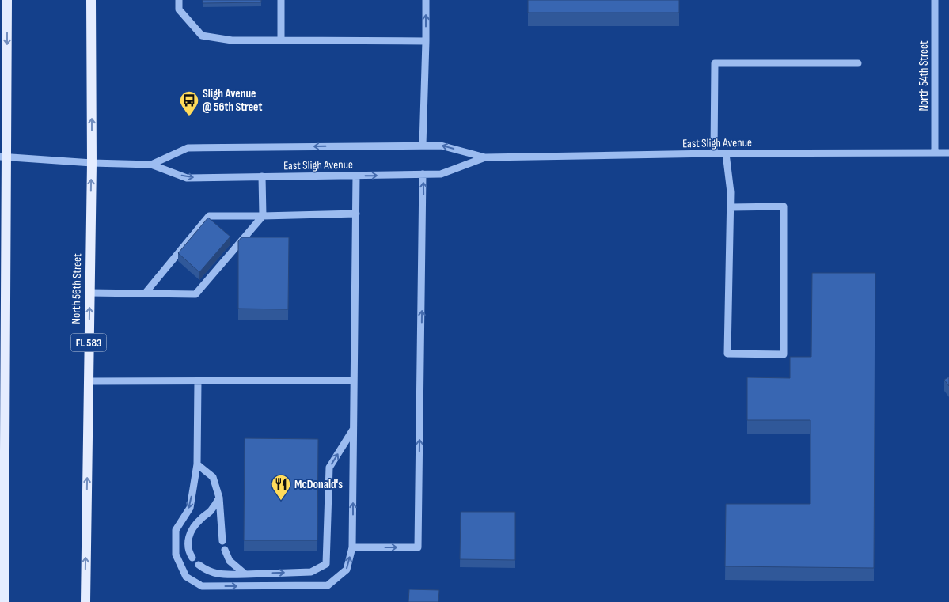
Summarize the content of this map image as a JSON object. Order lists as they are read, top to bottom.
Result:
{
  "streets": {
    "main road": ["North 56th Street", "FL 583"],
    "street": ["North 54th Street", "East Sligh Avenue"]
  },
  "crossings": [
    ["North 54th Street", "East Sligh Avenue"],
    ["East Sligh Avenue", "North 56th Street"]
  ],
  "places": {
    "bus stop": ["Sligh Avenue @ 56th Street"],
    "restaurant": ["McDonald's"]
  }
}
